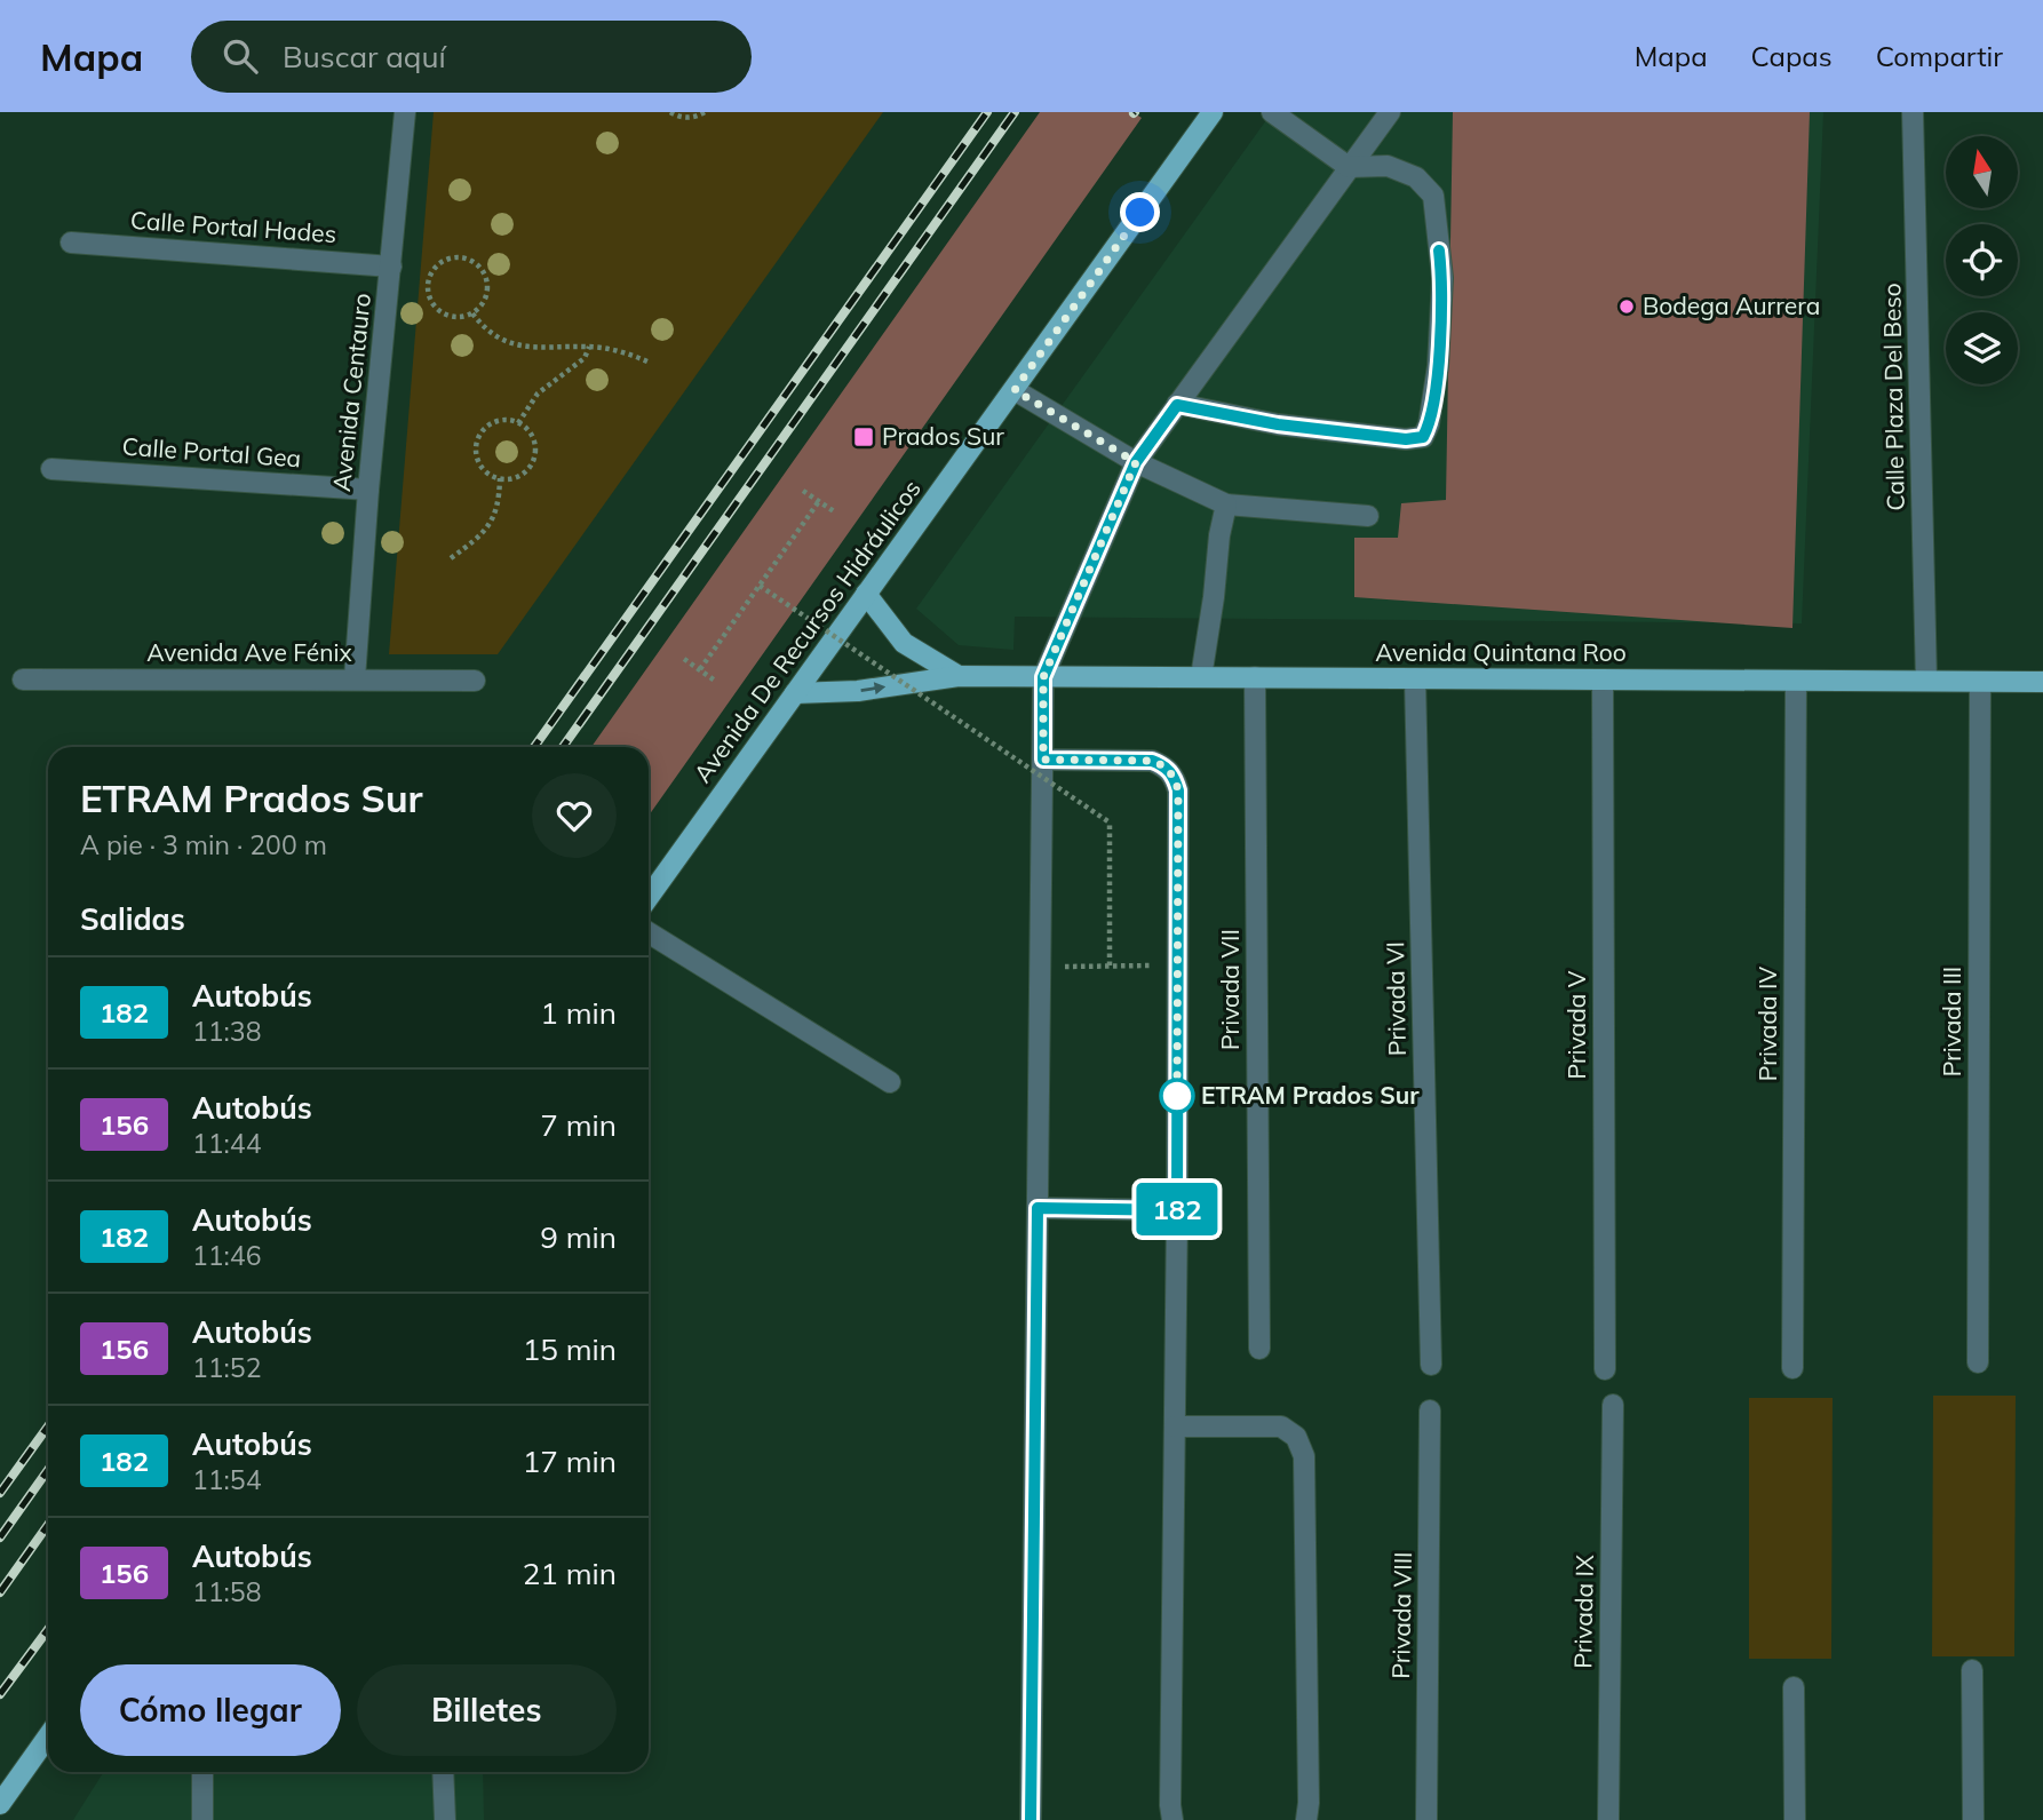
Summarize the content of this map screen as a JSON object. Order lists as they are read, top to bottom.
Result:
{
  "streets": {
    "main road": ["Avenida De Recursos Hidráulicos", "Avenida Quintana Roo"],
    "street": [
      "Calle Portal Hades",
      "Avenida Centauro",
      "Calle Plaza Del Beso",
      "Calle Portal Gea",
      "Avenida Ave Fénix",
      "Privada VII",
      "Privada VI",
      "Privada III",
      "Privada IV",
      "Privada V",
      "Privada IX",
      "Privada VIII"
    ]
  },
  "crossings": [
    ["Calle Portal Hades", "Avenida Centauro"],
    ["Avenida Centauro", "Calle Portal Gea"],
    ["Avenida Centauro", "Avenida Ave Fénix"],
    ["Calle Plaza Del Beso", "Avenida Quintana Roo"],
    ["Avenida De Recursos Hidráulicos", "Avenida Quintana Roo"],
    ["Avenida Quintana Roo", "Privada VII"],
    ["Avenida Quintana Roo", "Privada VI"],
    ["Avenida Quintana Roo", "Privada III"],
    ["Avenida Quintana Roo", "Privada IV"],
    ["Avenida Quintana Roo", "Privada V"]
  ],
  "places": {
    "other": ["Bodega Aurrera", "ETRAM Prados Sur"],
    "transit": ["Prados Sur"]
  },
  "lines": ["bus line 182"],
  "north": "top",
  "page": {
    "header": "Mapa",
    "search": "Buscar aquí",
    "nav": ["Mapa", "Capas", "Compartir"],
    "on_map": "182",
    "heading": [
      ["ETRAM Prados Sur", "A pie · 3 min · 200 m"],
      "Salidas"
    ],
    "list": [
      {
        "mark": "182",
        "name": "Autobús",
        "note": "11:38",
        "value": "1 min"
      },
      {
        "mark": "156",
        "name": "Autobús",
        "note": "11:44",
        "value": "7 min"
      },
      {
        "mark": "182",
        "name": "Autobús",
        "note": "11:46",
        "value": "9 min"
      },
      {
        "mark": "156",
        "name": "Autobús",
        "note": "11:52",
        "value": "15 min"
      },
      {
        "mark": "182",
        "name": "Autobús",
        "note": "11:54",
        "value": "17 min"
      },
      {
        "mark": "156",
        "name": "Autobús",
        "note": "11:58",
        "value": "21 min"
      }
    ],
    "buttons": ["Cómo llegar", "Billetes"]
  }
}
